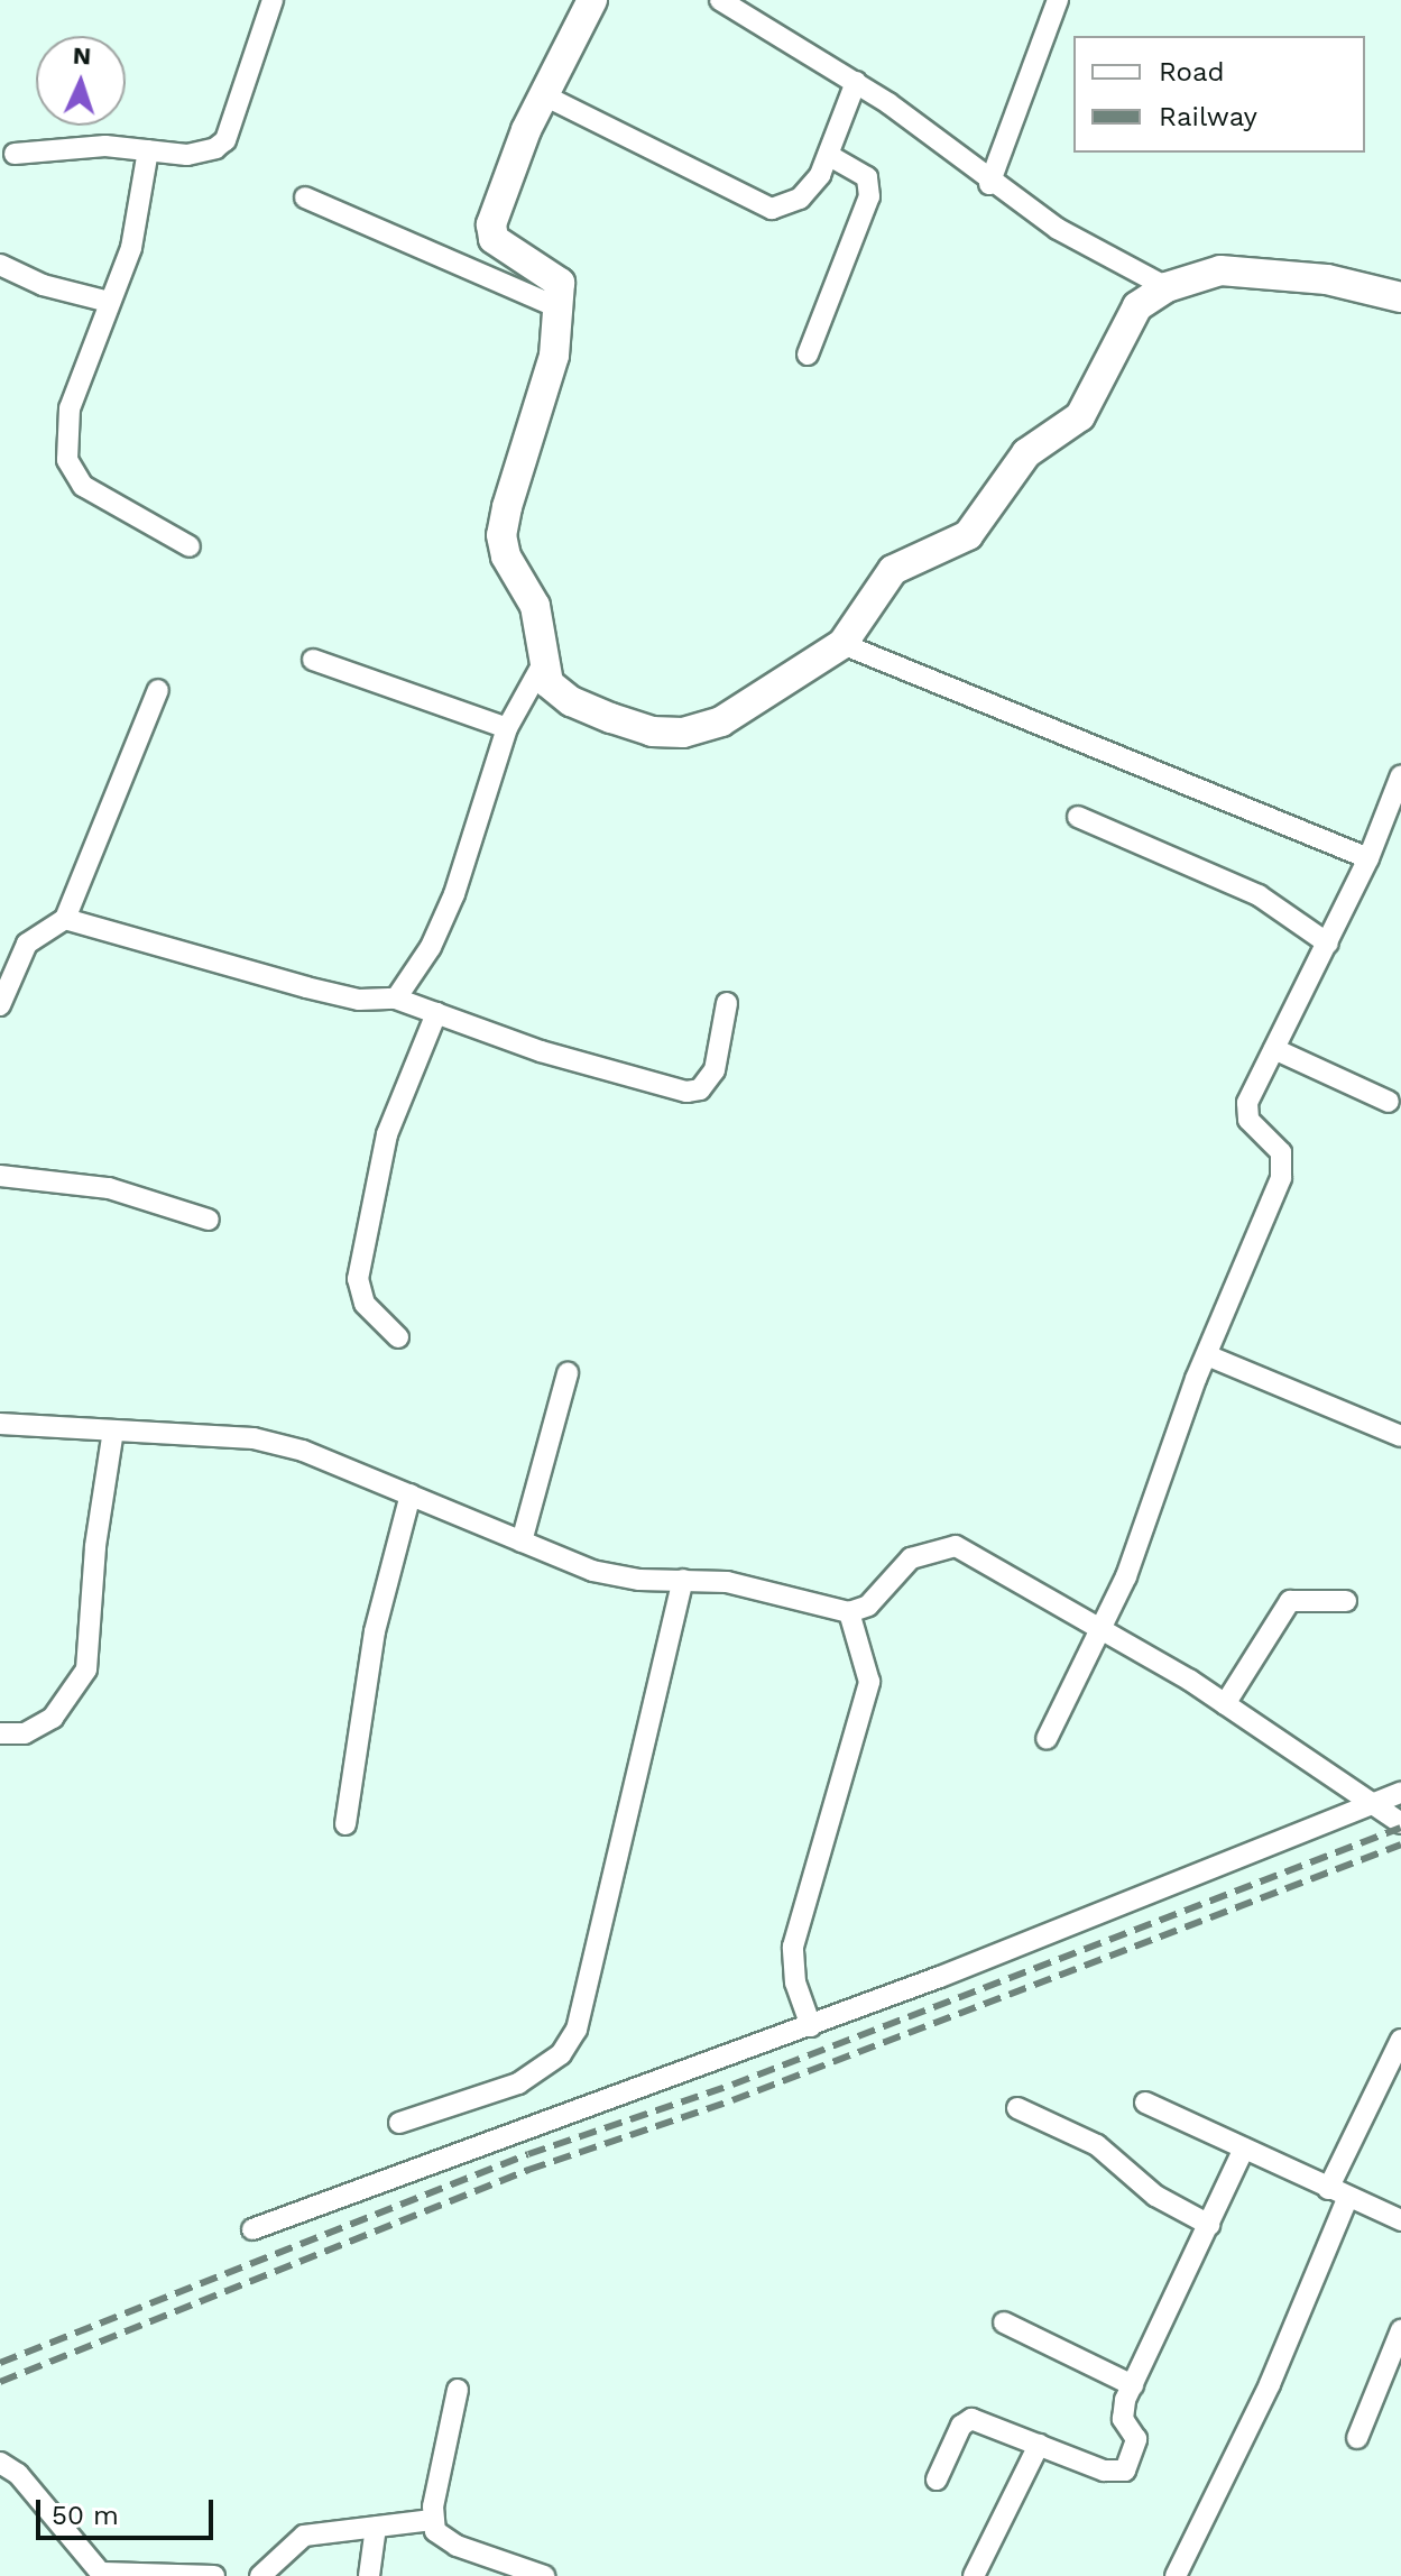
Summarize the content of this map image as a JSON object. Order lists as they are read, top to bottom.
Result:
{
  "legend": ["Road", "Railway"],
  "scale_bar": "50 m",
  "north": "top"
}
